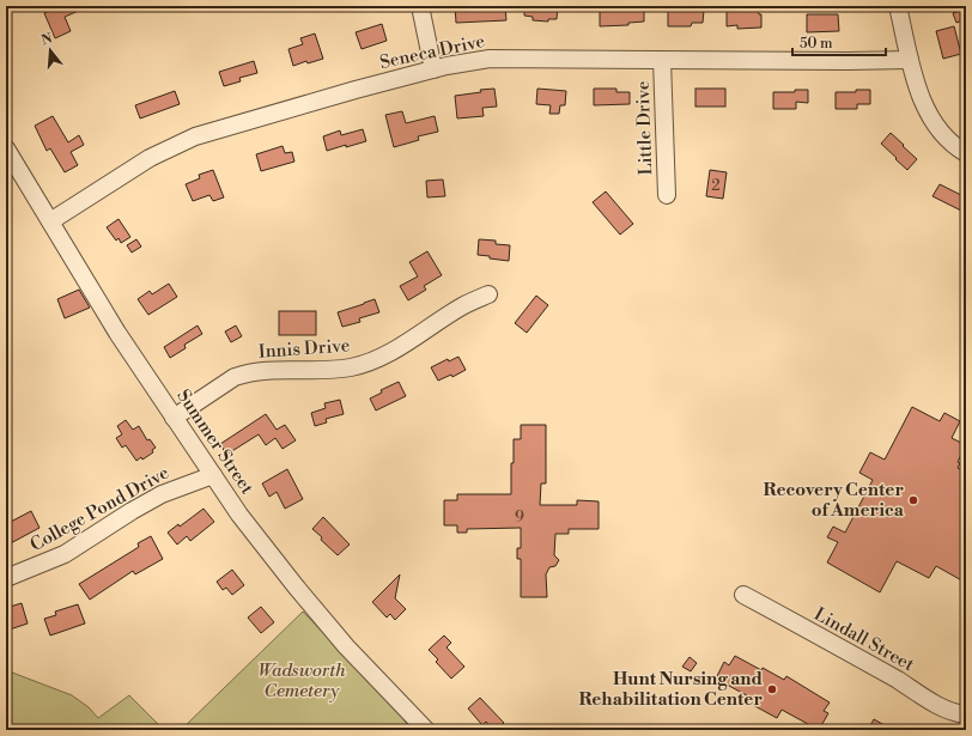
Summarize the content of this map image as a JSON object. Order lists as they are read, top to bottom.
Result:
{
  "streets": {
    "street": [
      "Seneca Drive",
      "Little Drive",
      "Innis Drive",
      "Summer Street",
      "College Pond Drive",
      "Lindall Street"
    ]
  },
  "crossings": [
    ["Seneca Drive", "Little Drive"],
    ["Seneca Drive", "Summer Street"],
    ["Innis Drive", "Summer Street"],
    ["Summer Street", "College Pond Drive"]
  ],
  "parks": ["Wadsworth Cemetery"],
  "places": ["Recovery Center of America", "Hunt Nursing and Rehabilitation Center"],
  "house_numbers": ["2", "9"],
  "scale_bar": "50 m",
  "north": "top"
}
